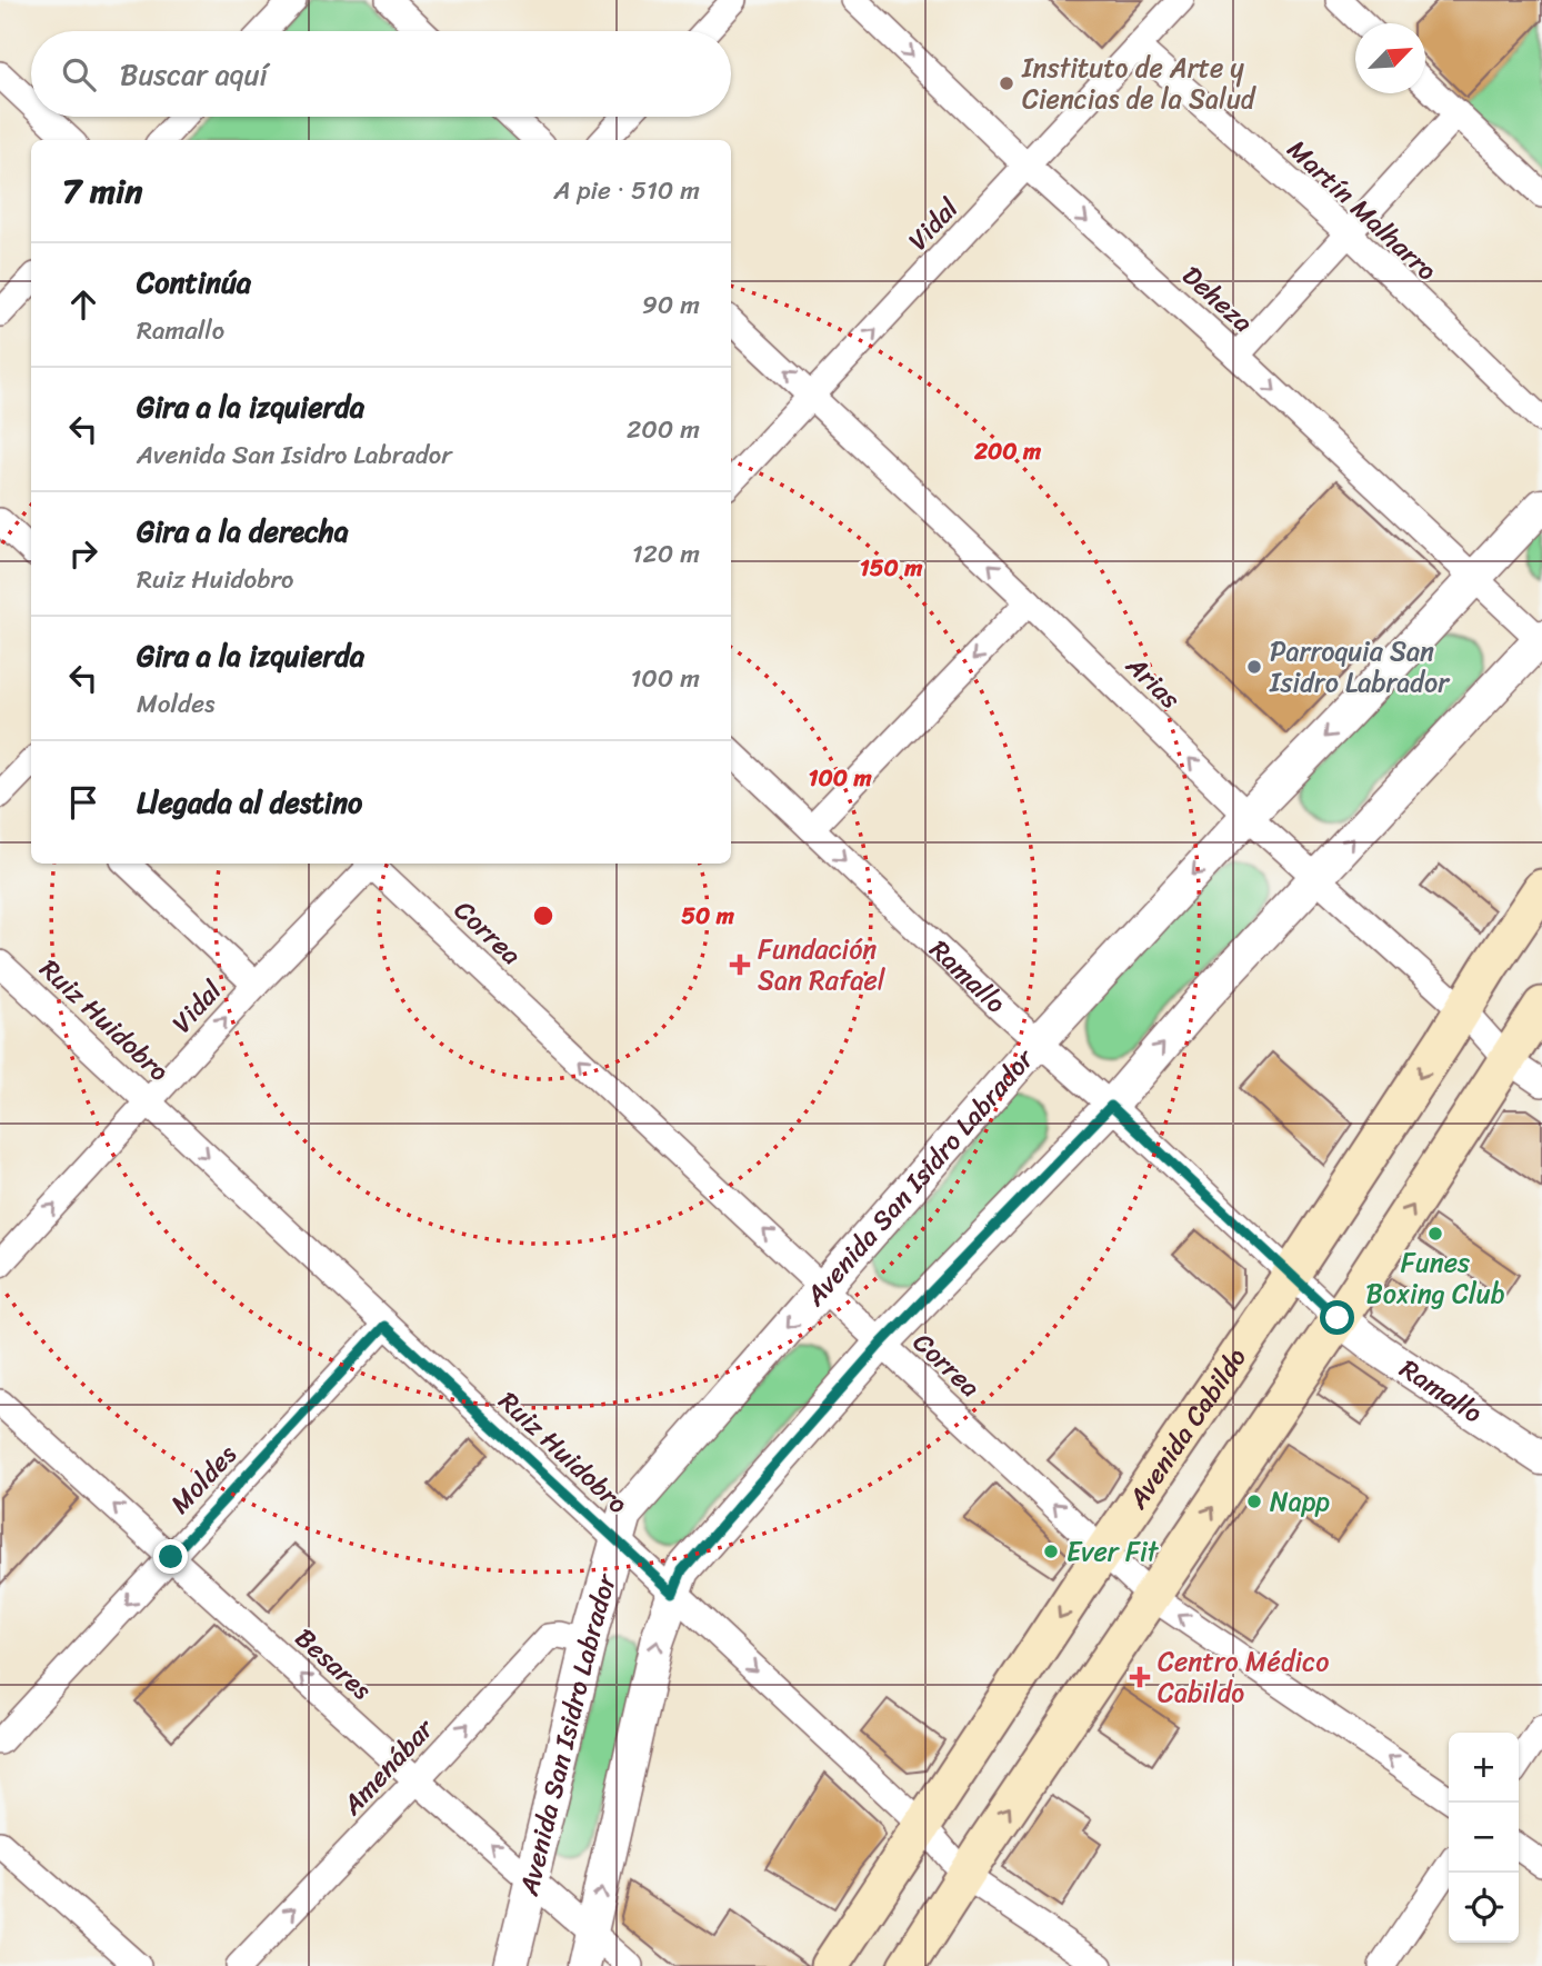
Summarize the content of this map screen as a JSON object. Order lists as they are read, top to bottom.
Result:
{
  "streets": {
    "main road": ["Avenida Cabildo"],
    "street": [
      "Martín Malharro",
      "Vidal",
      "Deheza",
      "Arias",
      "Correa",
      "Ramallo",
      "Ruiz Huidobro",
      "Avenida San Isidro Labrador",
      "Moldes",
      "Besares",
      "Amenábar"
    ]
  },
  "crossings": [
    ["Martín Malharro", "Vidal"],
    ["Vidal", "Deheza"],
    ["Vidal", "Arias"],
    ["Vidal", "Ruiz Huidobro"],
    ["Deheza", "Avenida San Isidro Labrador"],
    ["Arias", "Avenida San Isidro Labrador"],
    ["Arias", "Avenida Cabildo"],
    ["Correa", "Avenida San Isidro Labrador"],
    ["Correa", "Avenida Cabildo"],
    ["Ramallo", "Avenida San Isidro Labrador"],
    ["Ramallo", "Avenida Cabildo"],
    ["Ruiz Huidobro", "Avenida San Isidro Labrador"],
    ["Ruiz Huidobro", "Avenida Cabildo"],
    ["Ruiz Huidobro", "Moldes"],
    ["Avenida San Isidro Labrador", "Besares"],
    ["Avenida San Isidro Labrador", "Amenábar"],
    ["Moldes", "Besares"],
    ["Besares", "Amenábar"]
  ],
  "one_way": [
    "Vidal",
    "Deheza",
    "Arias",
    "Correa",
    "Ruiz Huidobro",
    "Moldes",
    "Besares",
    "Amenábar"
  ],
  "places": {
    "other": [
      "Instituto de Arte y Ciencias de la Salud",
      "Parroquia San Isidro Labrador",
      "Funes Boxing Club",
      "Napp",
      "Ever Fit"
    ],
    "health": ["Fundación San Rafael", "Centro Médico Cabildo"]
  },
  "north": "top right",
  "page": {
    "search": "Buscar aquí",
    "heading": ["7 min", "A pie · 510 m"],
    "list": [
      ["Continúa", "Ramallo", "90 m"],
      ["Gira a la izquierda", "Avenida San Isidro Labrador", "200 m"],
      ["Gira a la derecha", "Ruiz Huidobro", "120 m"],
      ["Gira a la izquierda", "Moldes", "100 m"],
      "Llegada al destino"
    ],
    "map_buttons": ["+", "−"]
  },
  "rings": [
    "200 m",
    "150 m",
    "100 m",
    "50 m"
  ]
}
